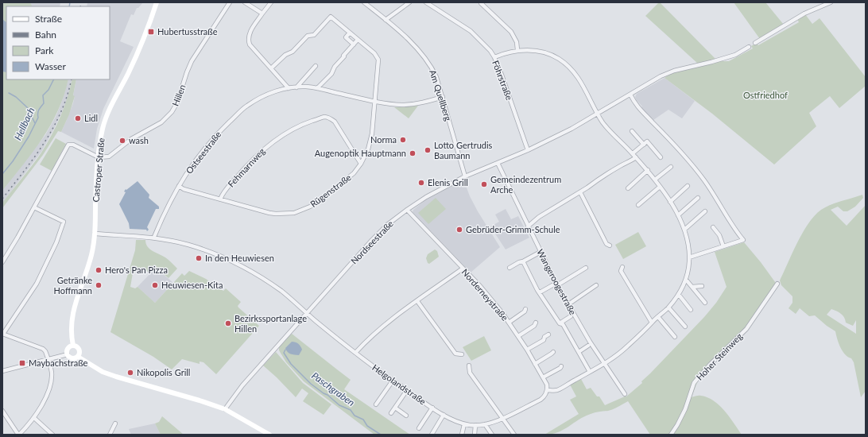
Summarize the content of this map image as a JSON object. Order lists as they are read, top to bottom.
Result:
{
  "streets": {
    "main road": ["Castroper Straße"],
    "street": [
      "Föhrstraße",
      "Hillen",
      "Am Quellberg",
      "Ostseestraße",
      "Fehmarnweg",
      "Rügenstraße",
      "Nordseestraße",
      "Wangeroogestraße",
      "Norderneystraße",
      "Hoher Steinweg",
      "Helgolandstraße"
    ]
  },
  "crossings": [
    ["Föhrstraße", "Nordseestraße"],
    ["Hillen", "Castroper Straße"],
    ["Am Quellberg", "Ostseestraße"],
    ["Am Quellberg", "Nordseestraße"],
    ["Ostseestraße", "Rügenstraße"],
    ["Fehmarnweg", "Rügenstraße"],
    ["Nordseestraße", "Wangeroogestraße"],
    ["Nordseestraße", "Norderneystraße"],
    ["Nordseestraße", "Helgolandstraße"]
  ],
  "water": ["Hellbach", "Paschgraben"],
  "parks": ["Ostfriedhof"],
  "places": {
    "transit": ["Hubertusstraße", "Maybachstraße"],
    "other": [
      "Lidl",
      "Norma",
      "wash",
      "Lotto Gertrudis Baumann",
      "Augenoptik Hauptmann",
      "Elenis Grill",
      "Gemeindezentrum Arche",
      "Gebrüder-Grimm-Schule",
      "In den Heuwiesen",
      "Hero's Pan Pizza",
      "Getränke Hoffmann",
      "Heuwiesen-Kita",
      "Bezirkssportanlage Hillen",
      "Nikopolis Grill"
    ]
  },
  "legend": [
    "Straße",
    "Bahn",
    "Park",
    "Wasser"
  ]
}
